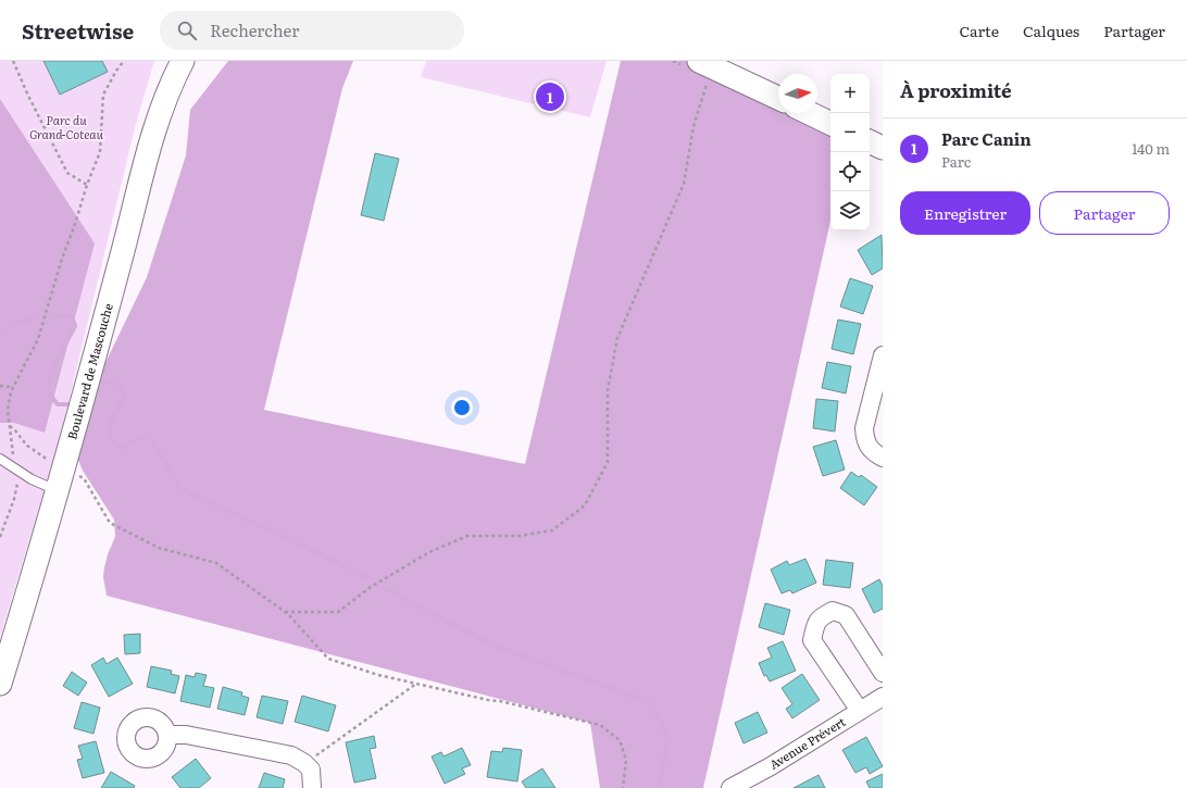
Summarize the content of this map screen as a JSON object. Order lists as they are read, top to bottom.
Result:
{
  "streets": {
    "street": ["Boulevard de Mascouche", "Avenue Prévert"]
  },
  "parks": ["Parc du Grand-Coteau"],
  "north": "right",
  "page": {
    "header": "Streetwise",
    "search": "Rechercher",
    "nav": ["Carte", "Calques", "Partager"],
    "heading": "À proximité",
    "map_buttons": ["+", "−"],
    "pins": "1",
    "list": [
      {
        "mark": "1",
        "name": "Parc Canin",
        "note": "Parc",
        "value": "140 m"
      }
    ],
    "buttons": ["Enregistrer", "Partager"]
  }
}
